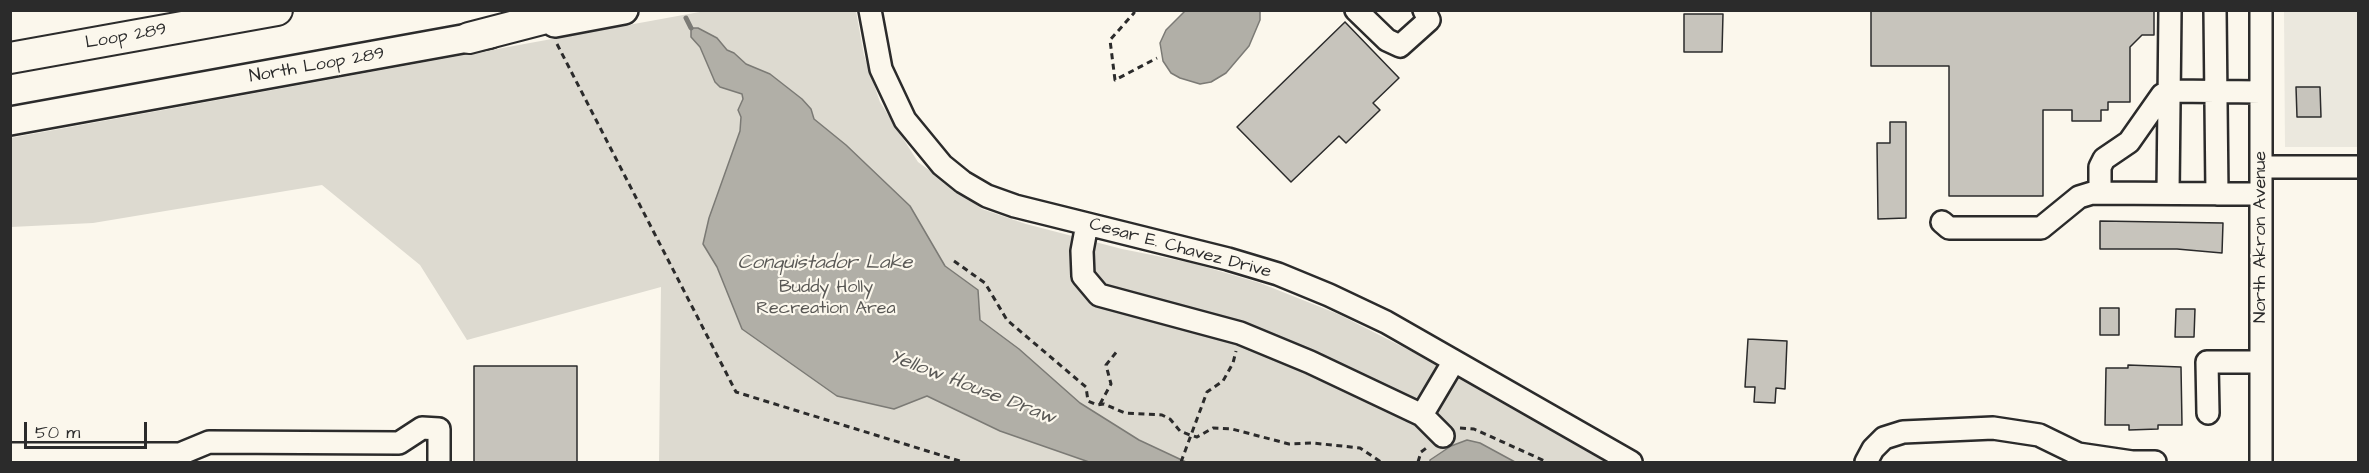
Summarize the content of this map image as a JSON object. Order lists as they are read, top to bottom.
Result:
{
  "streets": {
    "highway": ["Loop 289"],
    "main road": ["North Loop 289"],
    "street": ["North Akron Avenue", "Cesar E. Chavez Drive"]
  },
  "water": ["Conquistador Lake", "Yellow House Draw"],
  "parks": ["Buddy Holly Recreation Area"],
  "scale_bar": "50 m"
}
